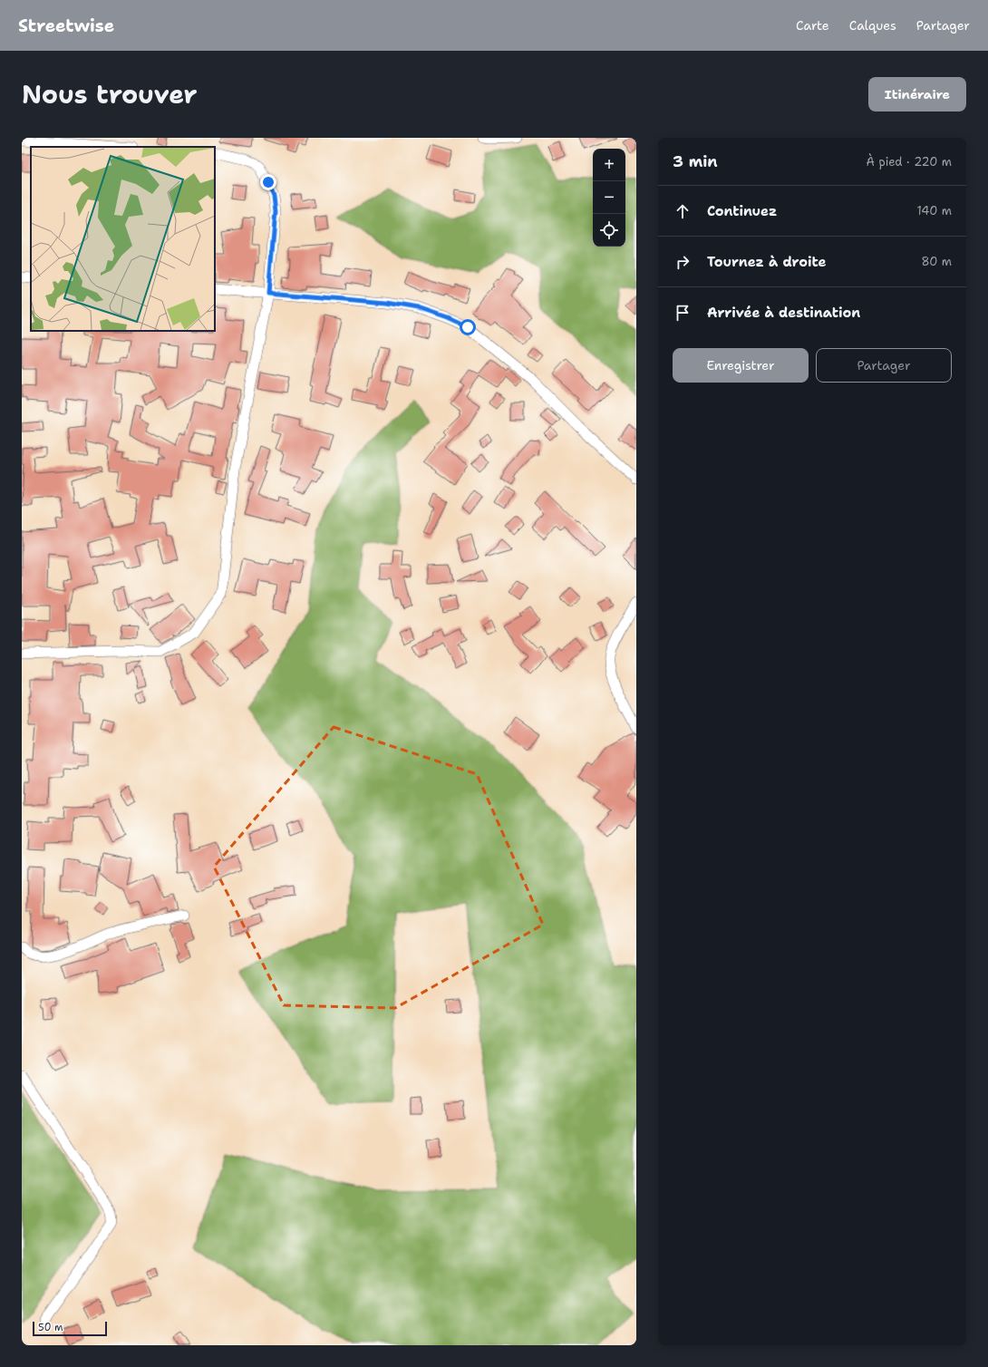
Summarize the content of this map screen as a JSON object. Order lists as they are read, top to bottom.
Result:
{
  "scale_bar": "50 m",
  "page": {
    "header": "Streetwise",
    "nav": ["Carte", "Calques", "Partager"],
    "title": "Nous trouver",
    "buttons": [
      "Itinéraire",
      ["Enregistrer", "Partager"]
    ],
    "heading": ["3 min", "À pied · 220 m"],
    "map_buttons": ["+", "−"],
    "list": [
      ["Continuez", "140 m"],
      ["Tournez à droite", "80 m"],
      "Arrivée à destination"
    ],
    "scale": "50 m"
  }
}
